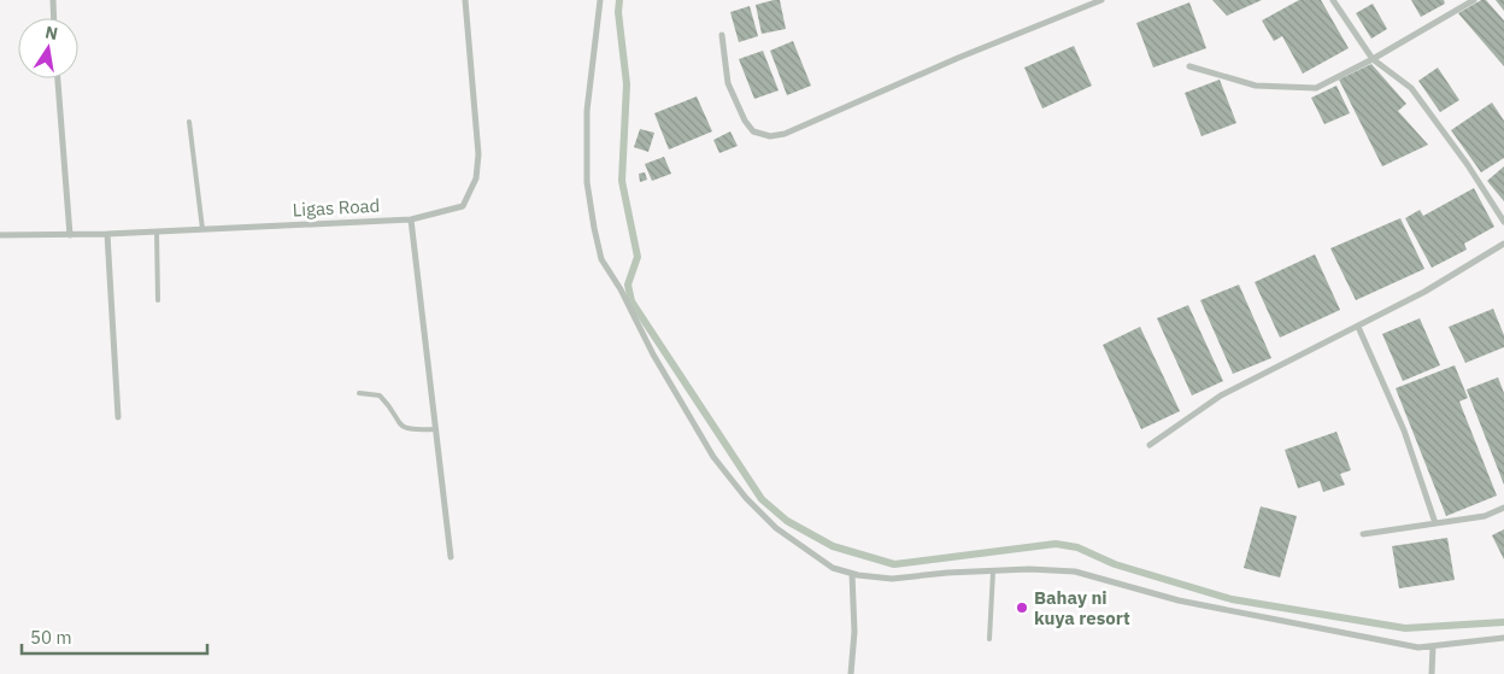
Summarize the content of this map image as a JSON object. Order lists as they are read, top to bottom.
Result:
{
  "streets": {
    "street": ["Ligas Road"]
  },
  "places": ["Bahay ni kuya resort"],
  "scale_bar": "50 m",
  "north": "top"
}
